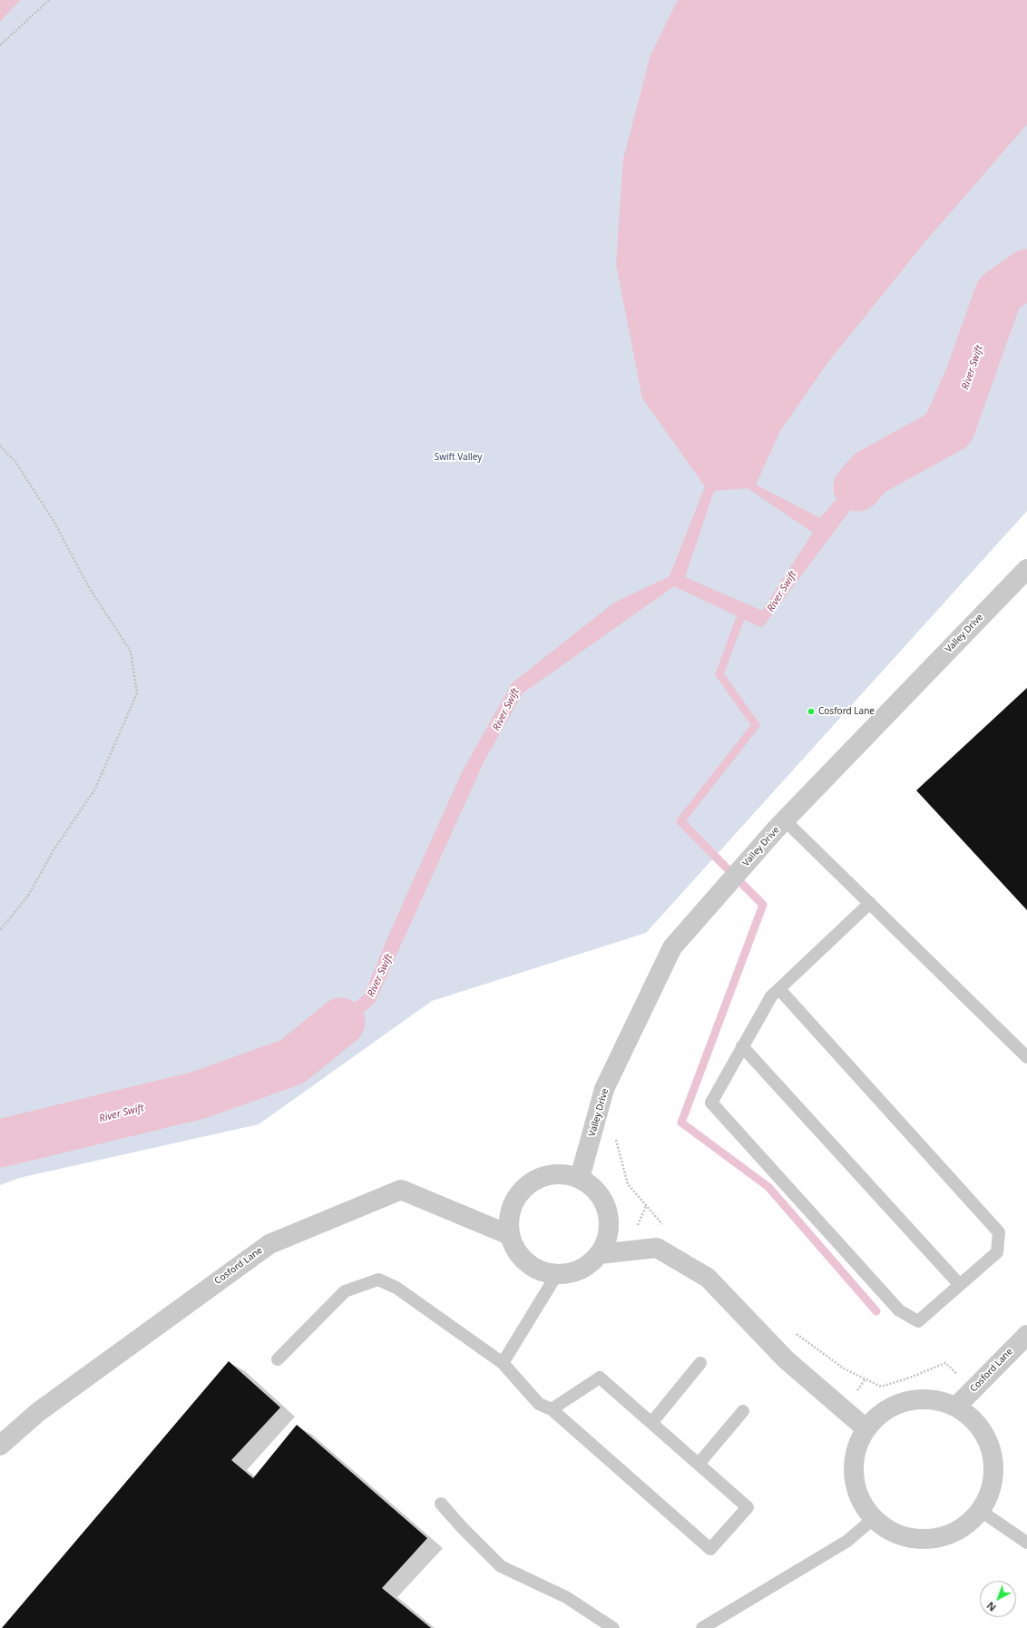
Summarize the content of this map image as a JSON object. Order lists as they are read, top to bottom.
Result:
{
  "streets": {
    "street": ["Valley Drive", "Cosford Lane"]
  },
  "crossings": [
    ["Valley Drive", "Cosford Lane"]
  ],
  "water": ["River Swift"],
  "parks": ["Swift Valley"],
  "places": ["Cosford Lane"],
  "north": "bottom left"
}
